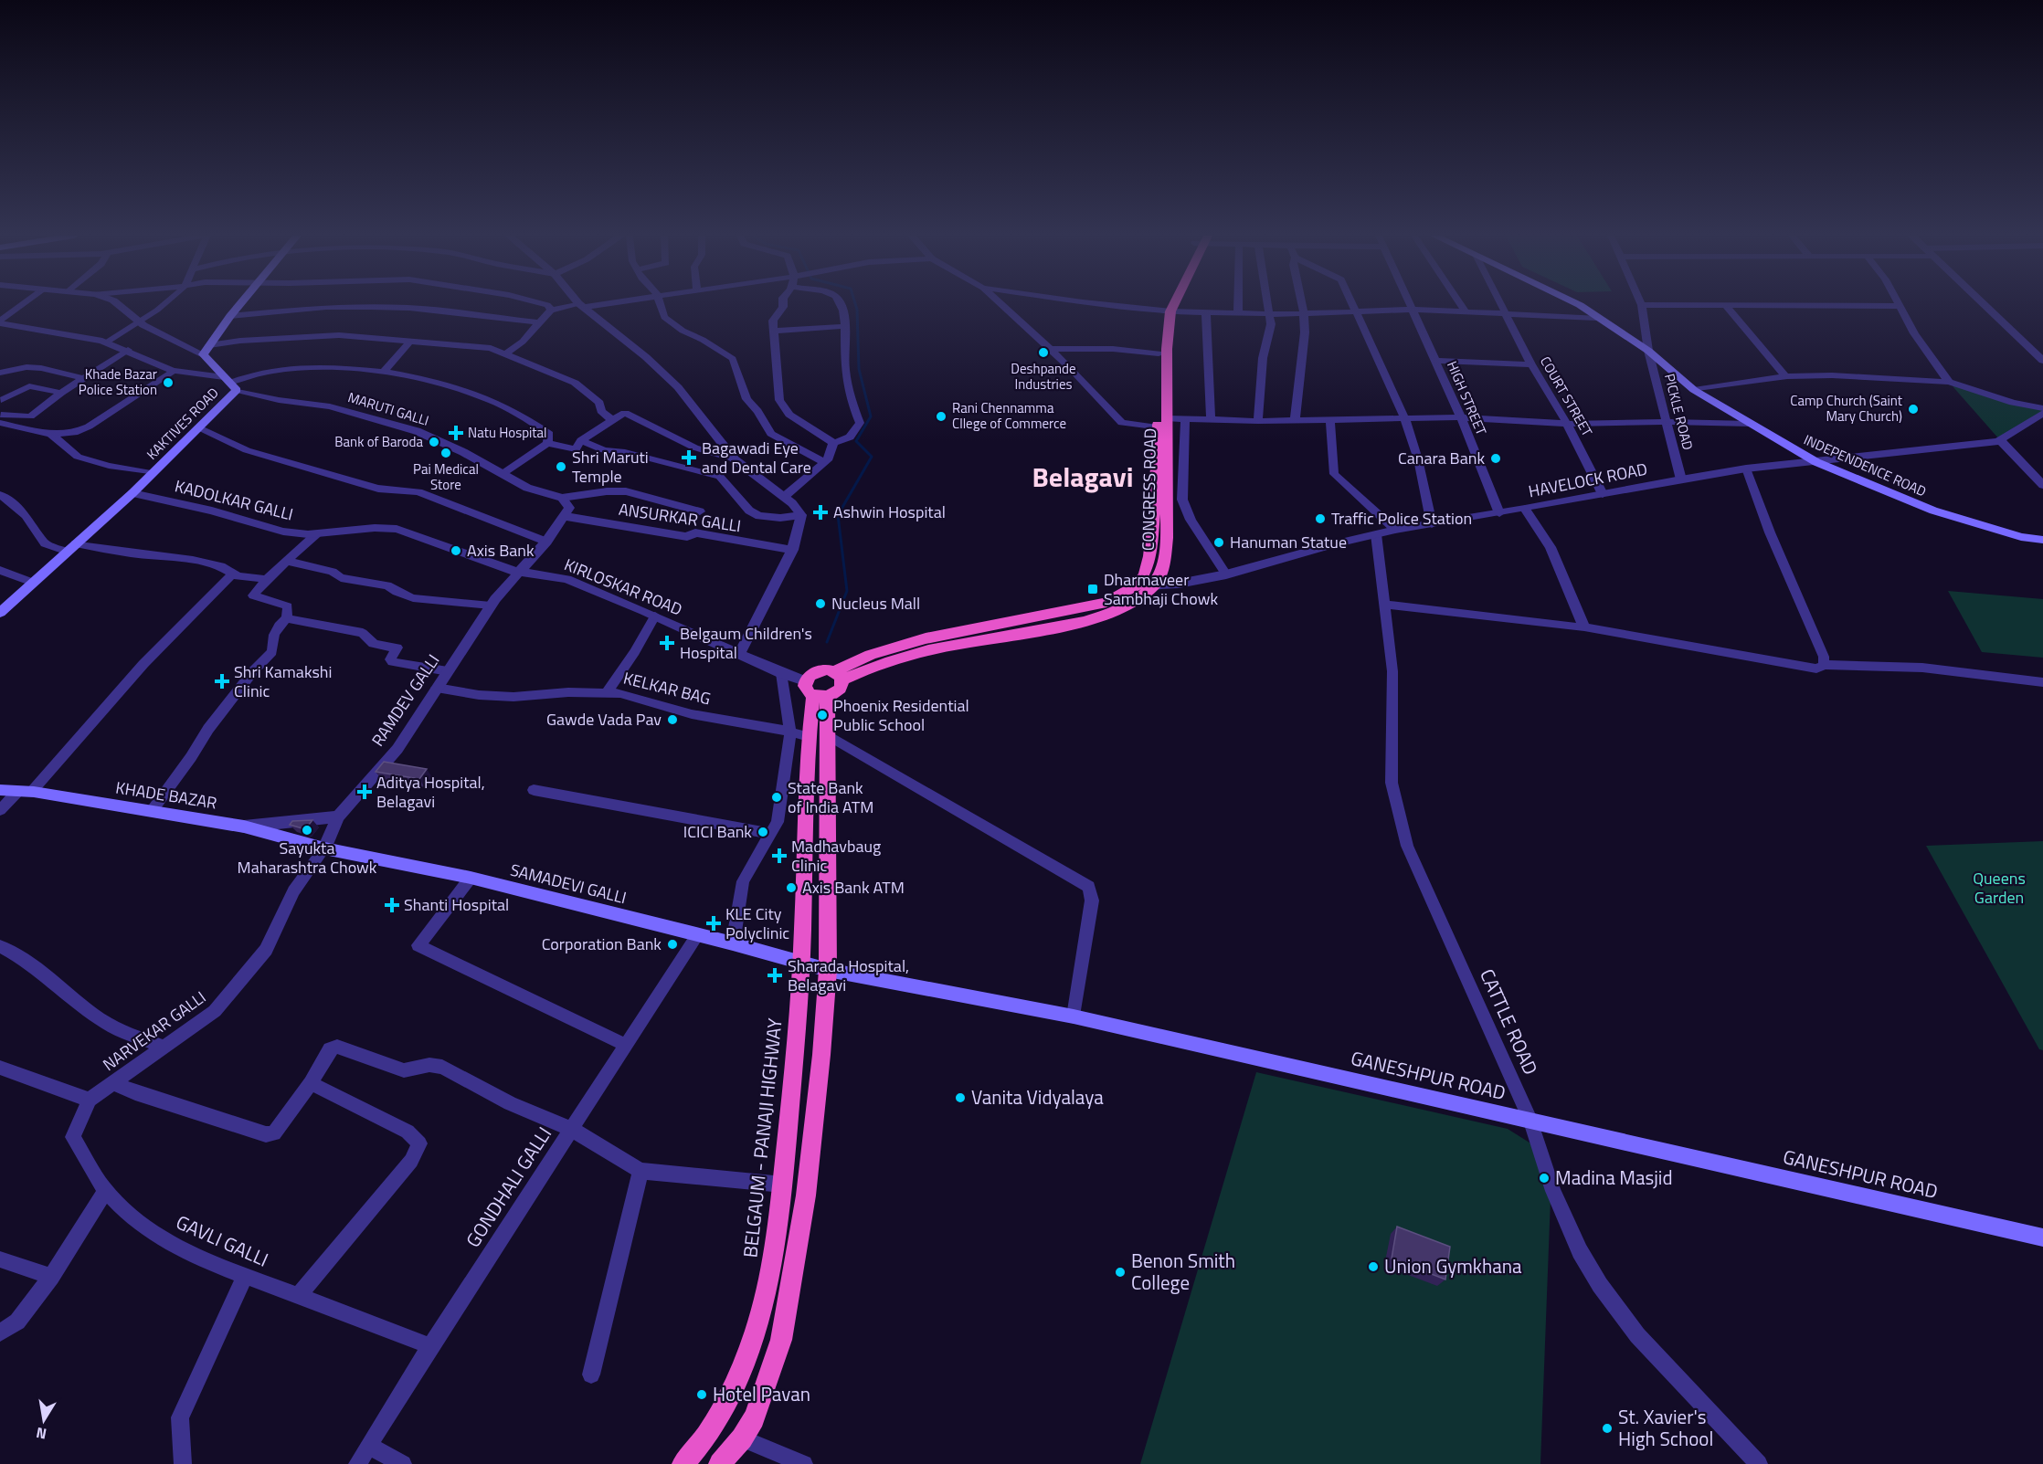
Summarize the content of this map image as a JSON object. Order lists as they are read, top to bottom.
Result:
{
  "streets": {
    "highway": ["CONGRESS ROAD", "BELGAUM - PANAJI HIGHWAY"],
    "main road": [
      "KAKTIVES ROAD",
      "INDEPENDENCE ROAD",
      "KHADE BAZAR",
      "SAMADEVI GALLI",
      "GANESHPUR ROAD"
    ],
    "street": [
      "COURT STREET",
      "HIGH STREET",
      "MARUTI GALLI",
      "PICKLE ROAD",
      "HAVELOCK ROAD",
      "KADOLKAR GALLI",
      "ANSURKAR GALLI",
      "KIRLOSKAR ROAD",
      "KELKAR BAG",
      "RAMDEV GALLI",
      "CATTLE ROAD",
      "NARVEKAR GALLI",
      "GONDHALI GALLI",
      "GAVLI GALLI"
    ]
  },
  "crossings": [
    ["COURT STREET", "HAVELOCK ROAD"],
    ["HIGH STREET", "HAVELOCK ROAD"],
    ["MARUTI GALLI", "KAKTIVES ROAD"],
    ["PICKLE ROAD", "INDEPENDENCE ROAD"],
    ["PICKLE ROAD", "HAVELOCK ROAD"],
    ["KAKTIVES ROAD", "KADOLKAR GALLI"],
    ["INDEPENDENCE ROAD", "HAVELOCK ROAD"],
    ["HAVELOCK ROAD", "CONGRESS ROAD"],
    ["HAVELOCK ROAD", "CATTLE ROAD"],
    ["KADOLKAR GALLI", "KIRLOSKAR ROAD"],
    ["KADOLKAR GALLI", "RAMDEV GALLI"],
    ["ANSURKAR GALLI", "RAMDEV GALLI"],
    ["KIRLOSKAR ROAD", "RAMDEV GALLI"],
    ["KIRLOSKAR ROAD", "BELGAUM - PANAJI HIGHWAY"],
    ["KELKAR BAG", "RAMDEV GALLI"],
    ["KELKAR BAG", "BELGAUM - PANAJI HIGHWAY"],
    ["RAMDEV GALLI", "KHADE BAZAR"],
    ["RAMDEV GALLI", "SAMADEVI GALLI"],
    ["RAMDEV GALLI", "NARVEKAR GALLI"],
    ["KHADE BAZAR", "SAMADEVI GALLI"],
    ["KHADE BAZAR", "NARVEKAR GALLI"],
    ["SAMADEVI GALLI", "NARVEKAR GALLI"],
    ["SAMADEVI GALLI", "GANESHPUR ROAD"],
    ["SAMADEVI GALLI", "BELGAUM - PANAJI HIGHWAY"],
    ["SAMADEVI GALLI", "GONDHALI GALLI"],
    ["CATTLE ROAD", "GANESHPUR ROAD"],
    ["NARVEKAR GALLI", "GAVLI GALLI"],
    ["GANESHPUR ROAD", "BELGAUM - PANAJI HIGHWAY"],
    ["GONDHALI GALLI", "GAVLI GALLI"]
  ],
  "districts": ["Belagavi"],
  "parks": ["Queens Garden"],
  "places": {
    "other": [
      "Deshpande Industries",
      "Khade Bazar Police Station",
      "Camp Church (Saint Mary Church)",
      "Rani Chennamma Cllege of Commerce",
      "Bank of Baroda",
      "Pai Medical Store",
      "Canara Bank",
      "Shri Maruti Temple",
      "Traffic Police Station",
      "Hanuman Statue",
      "Axis Bank",
      "Nucleus Mall",
      "Phoenix Residential Public School",
      "Gawde Vada Pav",
      "State Bank of India ATM",
      "Sayukta Maharashtra Chowk",
      "ICICI Bank",
      "Axis Bank ATM",
      "Corporation Bank",
      "Vanita Vidyalaya",
      "Madina Masjid",
      "Union Gymkhana",
      "Benon Smith College",
      "Hotel Pavan",
      "St. Xavier's High School"
    ],
    "health": [
      "Natu Hospital",
      "Bagawadi Eye and Dental Care",
      "Ashwin Hospital",
      "Belgaum Children's Hospital",
      "Shri Kamakshi Clinic",
      "Aditya Hospital, Belagavi",
      "Madhavbaug Clinic",
      "Shanti Hospital",
      "KLE City Polyclinic",
      "Sharada Hospital, Belagavi"
    ],
    "transit": ["Dharmaveer Sambhaji Chowk"]
  },
  "north": "bottom"
}
